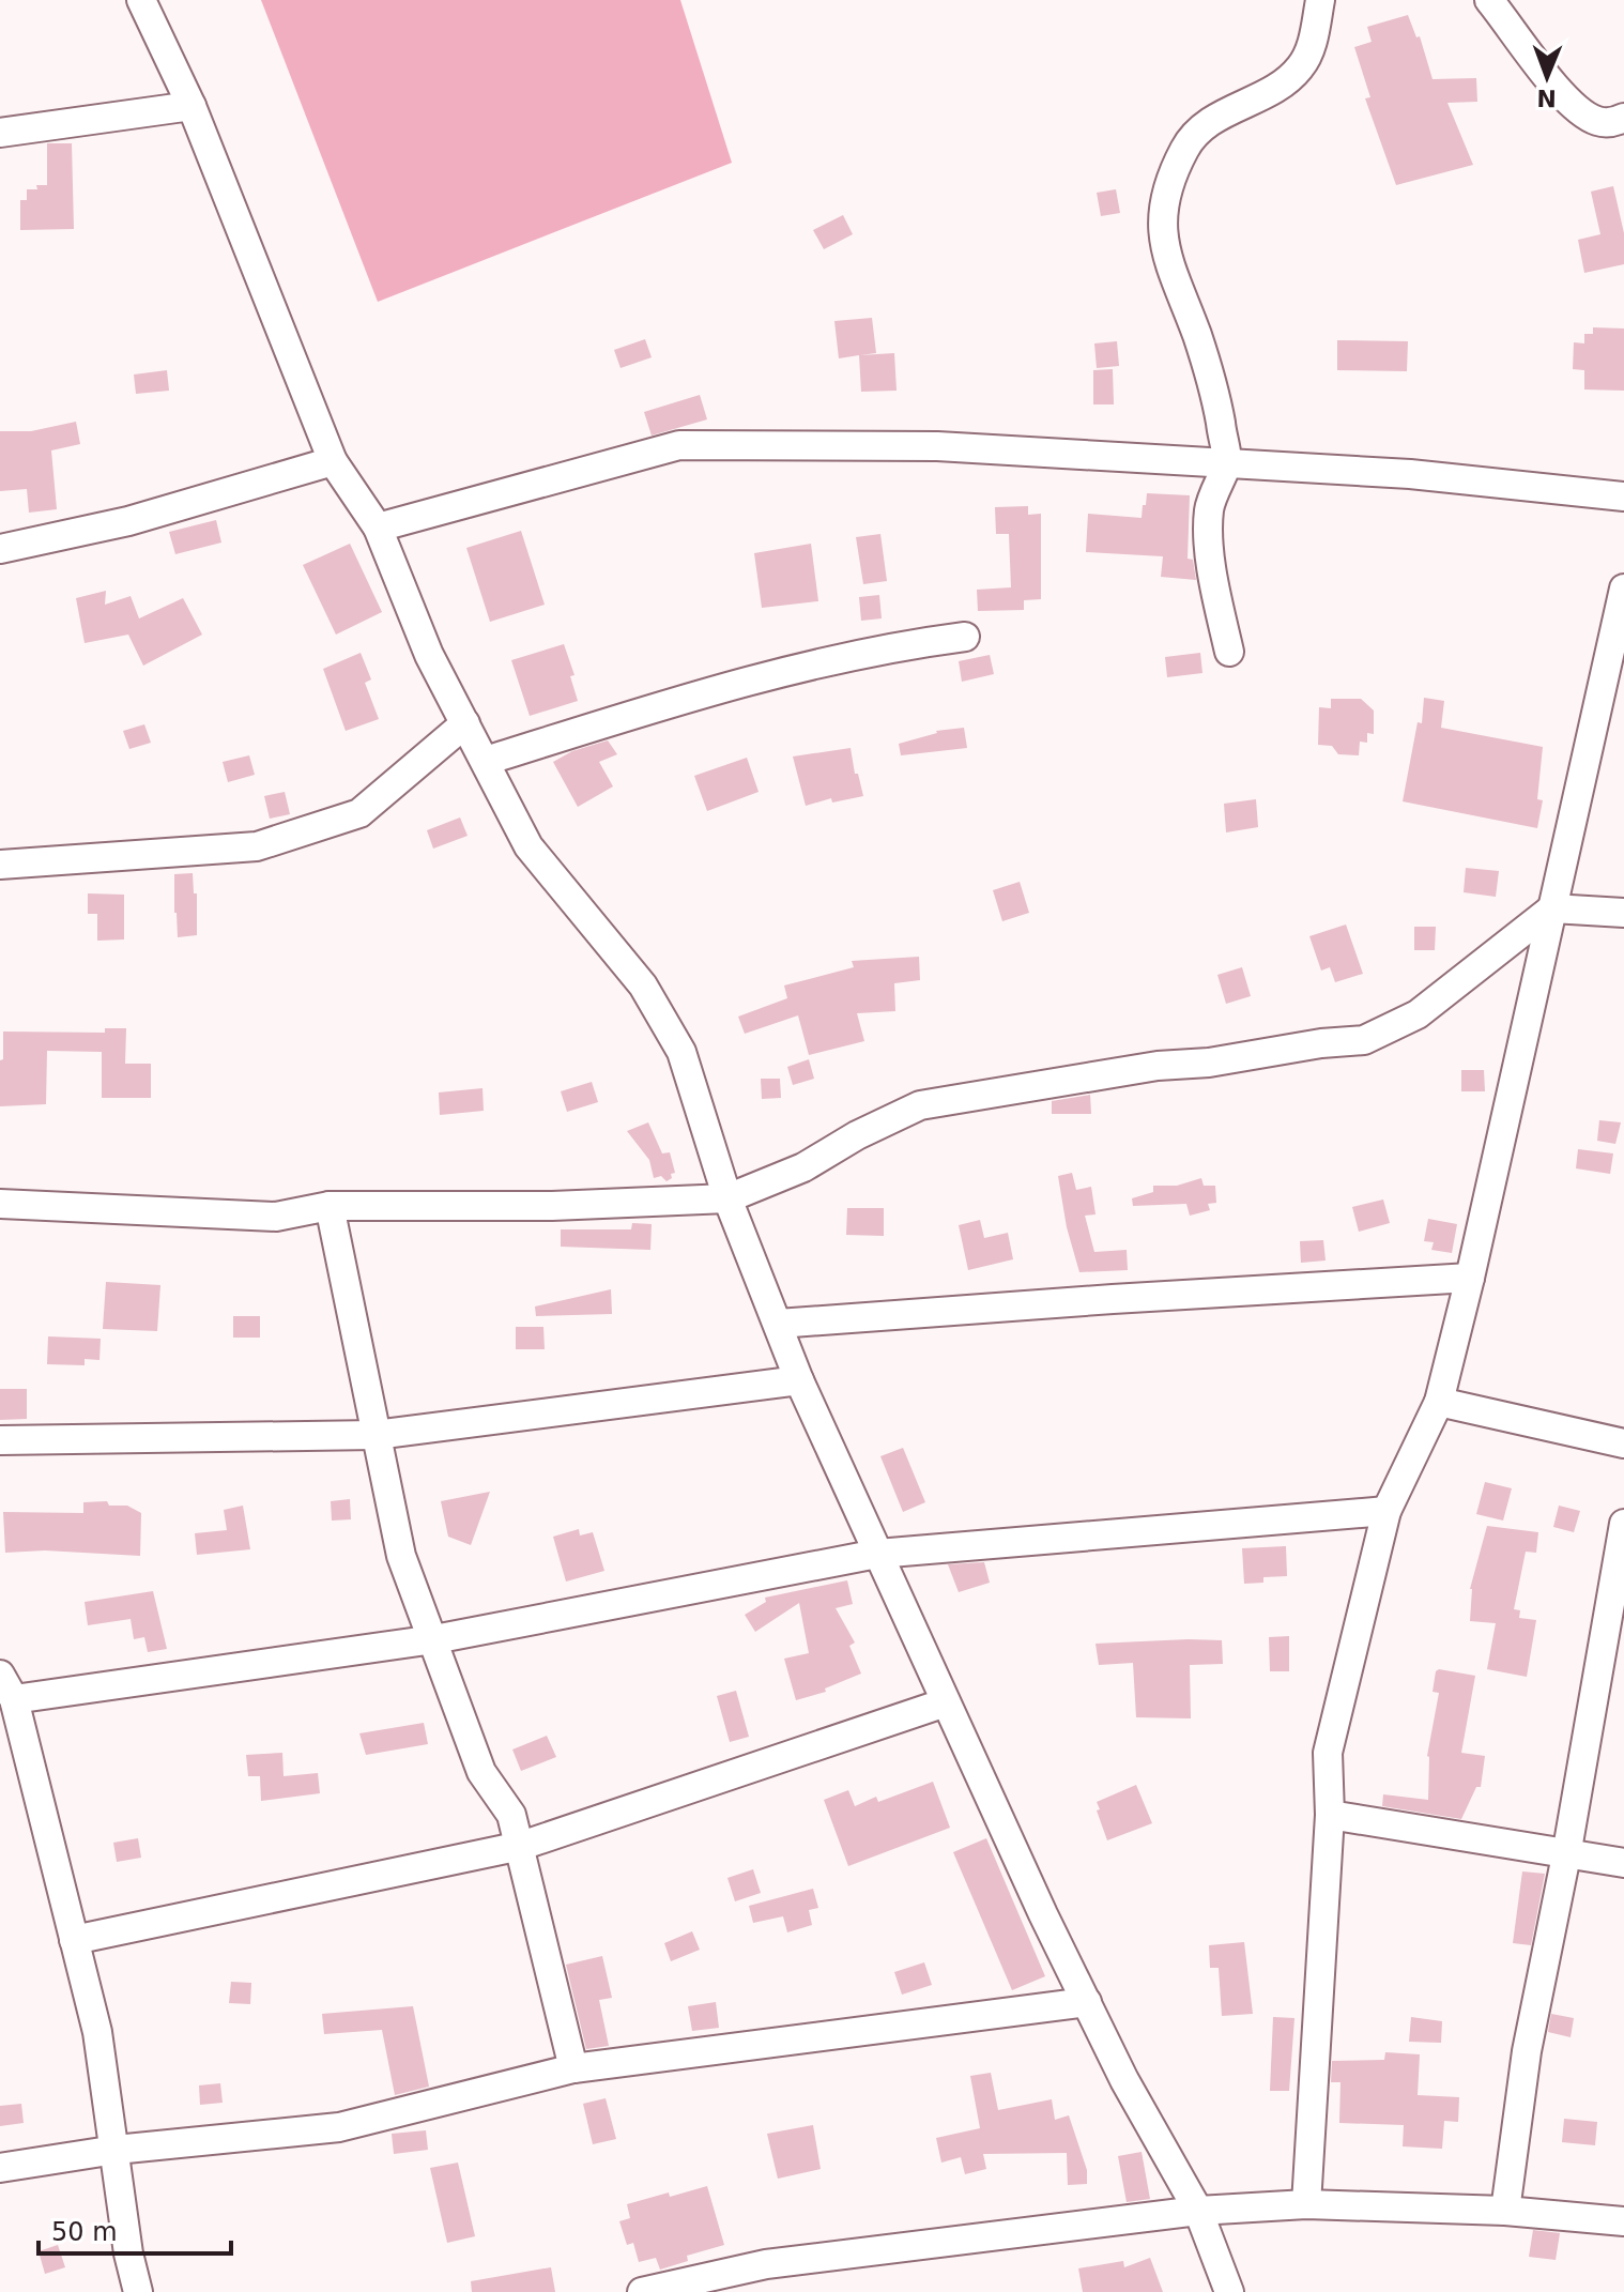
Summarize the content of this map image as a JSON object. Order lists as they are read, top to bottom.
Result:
{
  "scale_bar": "50 m",
  "north": "bottom"
}
